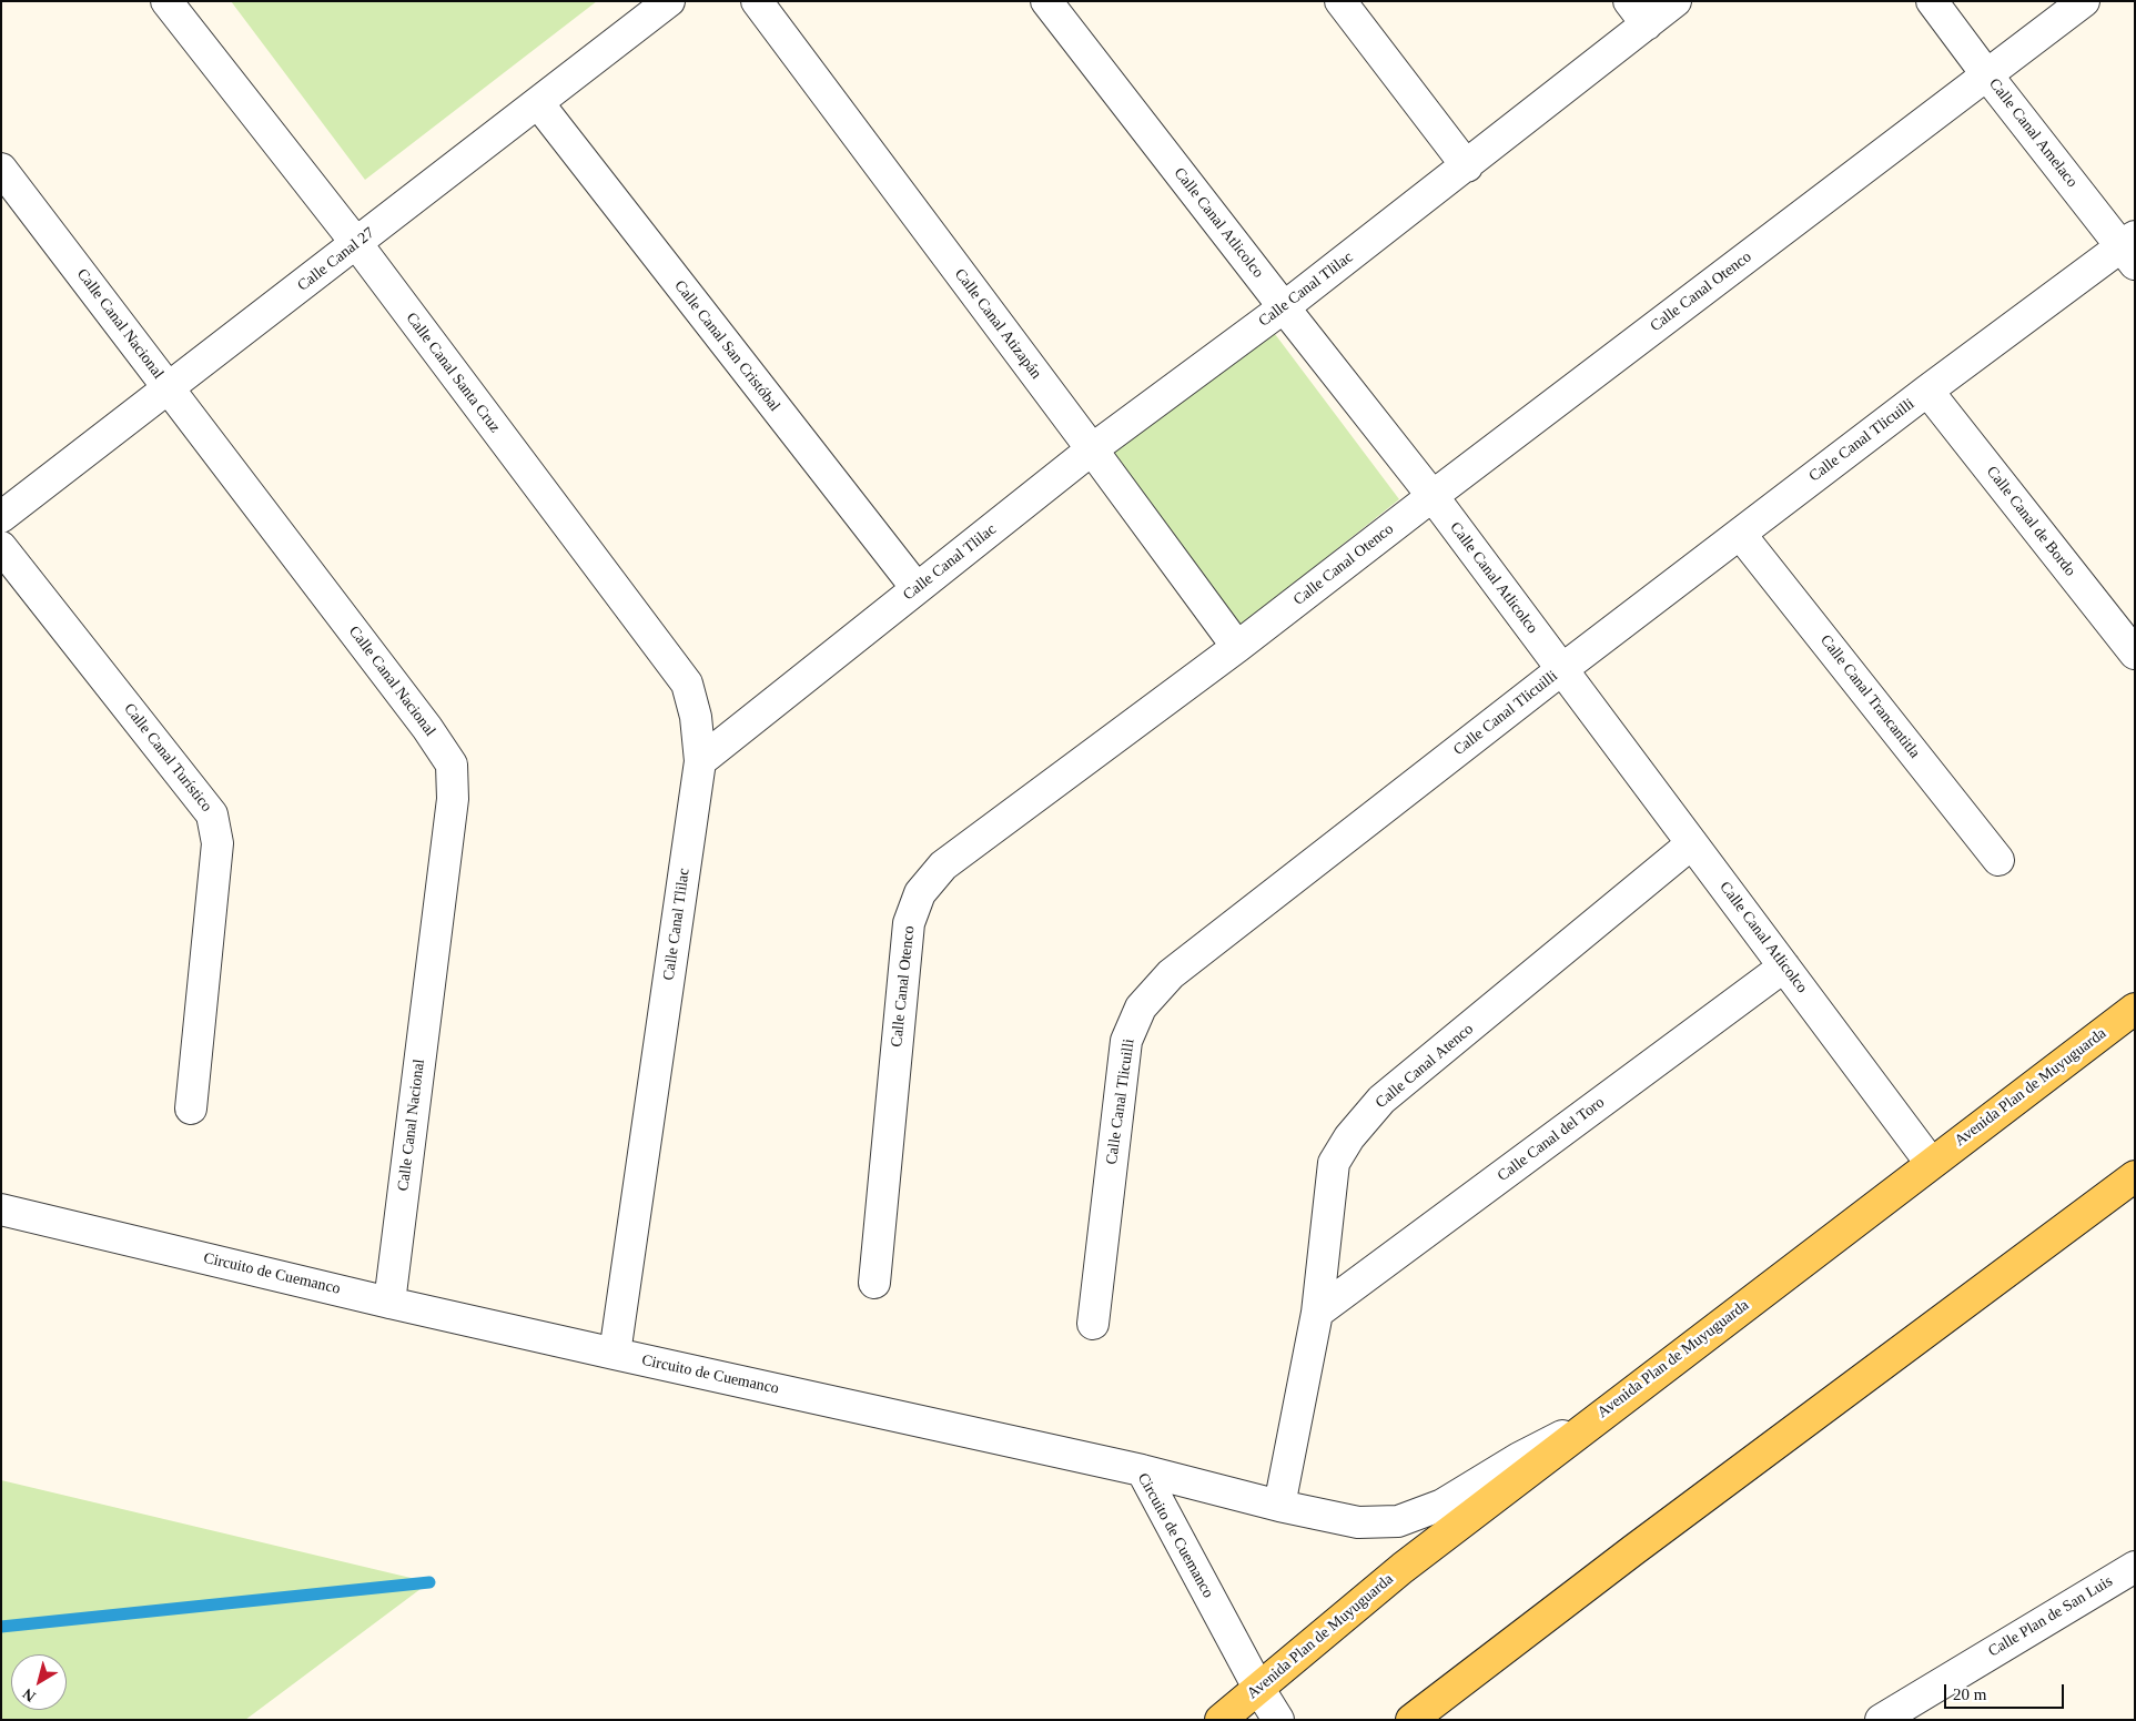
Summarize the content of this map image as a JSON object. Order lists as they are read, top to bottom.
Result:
{
  "streets": {
    "main road": ["Avenida Plan de Muyuguarda"],
    "street": [
      "Calle Canal Amelaco",
      "Calle Canal Atlicolco",
      "Calle Canal 27",
      "Calle Canal Tlilac",
      "Calle Canal Otenco",
      "Calle Canal Nacional",
      "Calle Canal Atizapán",
      "Calle Canal San Cristóbal",
      "Calle Canal Santa Cruz",
      "Calle Canal Tlicuilli",
      "Calle Canal de Bordo",
      "Calle Canal Trancantitla",
      "Calle Canal Turístico",
      "Calle Canal Atenco",
      "Calle Canal del Toro",
      "Circuito de Cuemanco",
      "Calle Plan de San Luis"
    ]
  },
  "crossings": [
    ["Calle Canal Amelaco", "Calle Canal Otenco"],
    ["Calle Canal Amelaco", "Calle Canal Tlicuilli"],
    ["Calle Canal Atlicolco", "Calle Canal Tlilac"],
    ["Calle Canal Atlicolco", "Calle Canal Otenco"],
    ["Calle Canal Atlicolco", "Calle Canal Tlicuilli"],
    ["Calle Canal Atlicolco", "Calle Canal Atenco"],
    ["Calle Canal Atlicolco", "Avenida Plan de Muyuguarda"],
    ["Calle Canal Atlicolco", "Calle Canal del Toro"],
    ["Calle Canal 27", "Calle Canal Nacional"],
    ["Calle Canal 27", "Calle Canal San Cristóbal"],
    ["Calle Canal 27", "Calle Canal Santa Cruz"],
    ["Calle Canal Tlilac", "Calle Canal Atizapán"],
    ["Calle Canal Tlilac", "Calle Canal San Cristóbal"],
    ["Calle Canal Tlilac", "Calle Canal Santa Cruz"],
    ["Calle Canal Tlilac", "Circuito de Cuemanco"],
    ["Calle Canal Otenco", "Calle Canal Atizapán"],
    ["Calle Canal Nacional", "Circuito de Cuemanco"],
    ["Calle Canal Tlicuilli", "Calle Canal de Bordo"],
    ["Calle Canal Tlicuilli", "Calle Canal Trancantitla"],
    ["Calle Canal Atenco", "Calle Canal del Toro"],
    ["Avenida Plan de Muyuguarda", "Circuito de Cuemanco"]
  ],
  "scale_bar": "20 m",
  "north": "bottom left"
}
